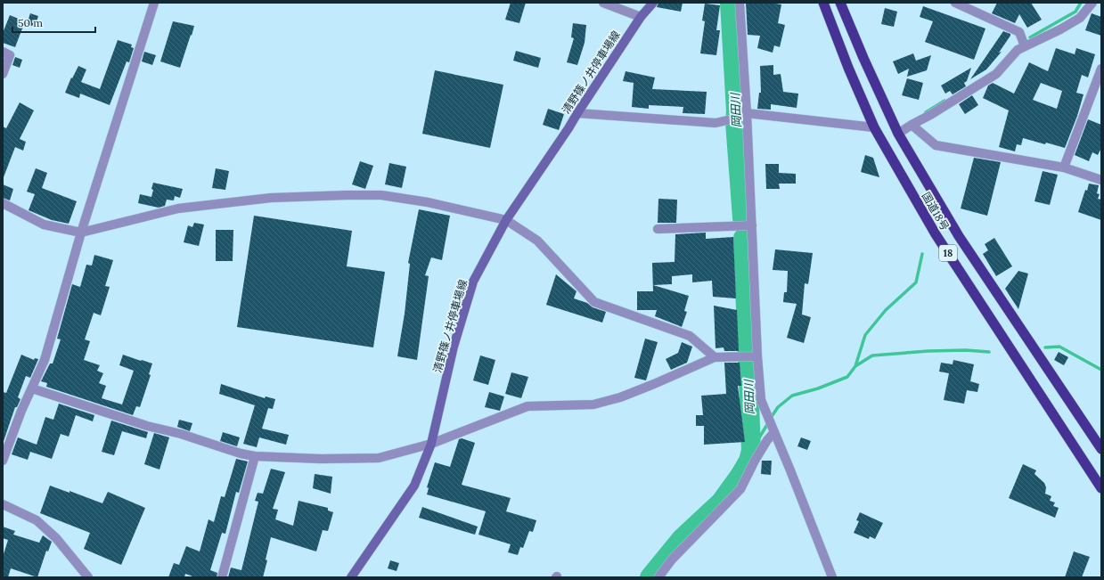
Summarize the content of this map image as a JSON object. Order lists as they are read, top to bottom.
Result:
{
  "streets": {
    "highway": ["国道18号", "18"],
    "main road": ["清野篠ノ井停車場線"]
  },
  "water": ["岡田川"],
  "scale_bar": "50 m"
}
